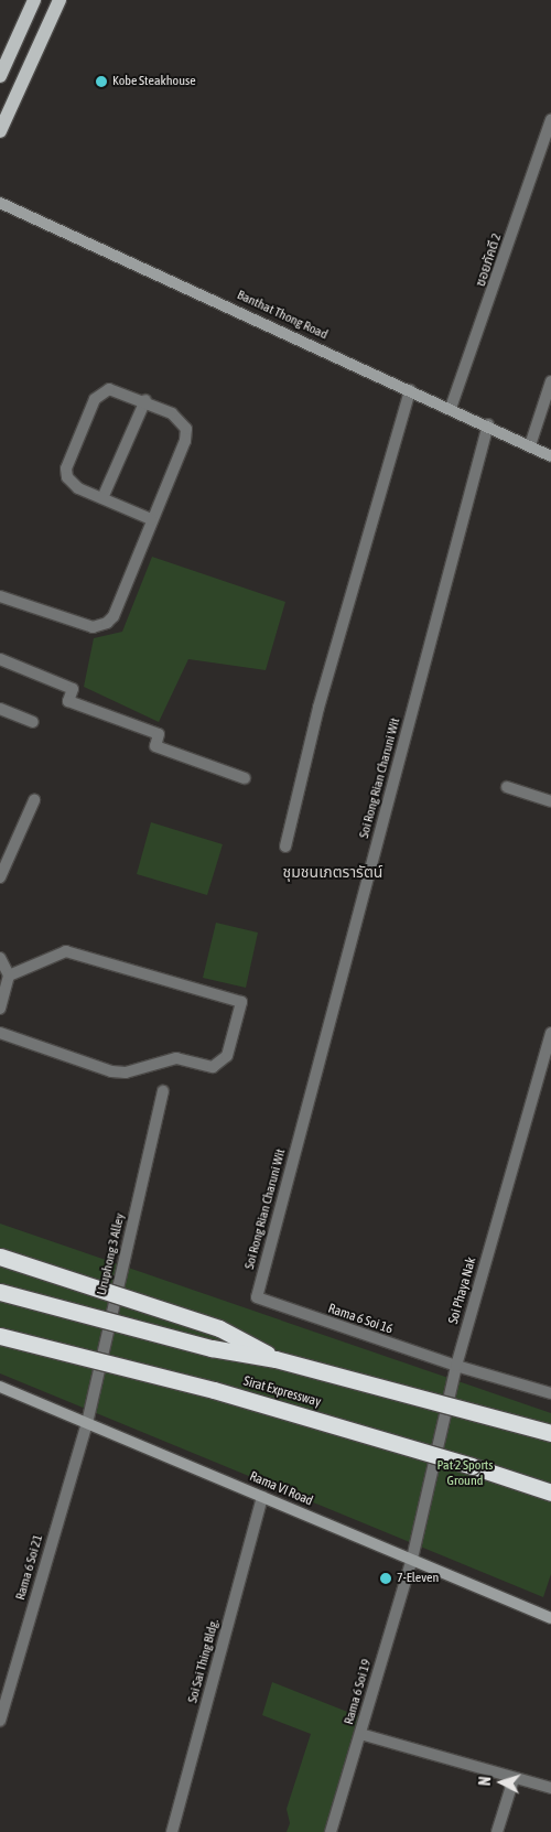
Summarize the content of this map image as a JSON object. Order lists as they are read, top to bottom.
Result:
{
  "streets": {
    "highway": ["Sirat Expressway"],
    "main road": ["Banthat Thong Road", "Rama VI Road"],
    "street": [
      "ซอยภัคดี 2",
      "Soi Rong Rian Charuni Wit",
      "Uruphong 3 Alley",
      "Soi Phaya Nak",
      "Rama 6 Soi 16",
      "Rama 6 Soi 21",
      "Soi Sai Thing Bldg.",
      "Rama 6 Soi 19"
    ]
  },
  "crossings": [
    ["ซอยภัคดี 2", "Banthat Thong Road"],
    ["Banthat Thong Road", "Soi Rong Rian Charuni Wit"],
    ["Soi Rong Rian Charuni Wit", "Rama 6 Soi 16"],
    ["Uruphong 3 Alley", "Rama VI Road"],
    ["Uruphong 3 Alley", "Rama 6 Soi 21"],
    ["Soi Phaya Nak", "Rama 6 Soi 16"],
    ["Soi Phaya Nak", "Rama VI Road"],
    ["Soi Phaya Nak", "Rama 6 Soi 19"],
    ["Rama VI Road", "Rama 6 Soi 21"],
    ["Rama VI Road", "Soi Sai Thing Bldg."],
    ["Rama VI Road", "Rama 6 Soi 19"]
  ],
  "districts": ["ชุมชนเภตรารัตน์"],
  "parks": ["Pat 2 Sports Ground"],
  "places": ["Kobe Steakhouse", "7-Eleven"],
  "north": "left"
}
